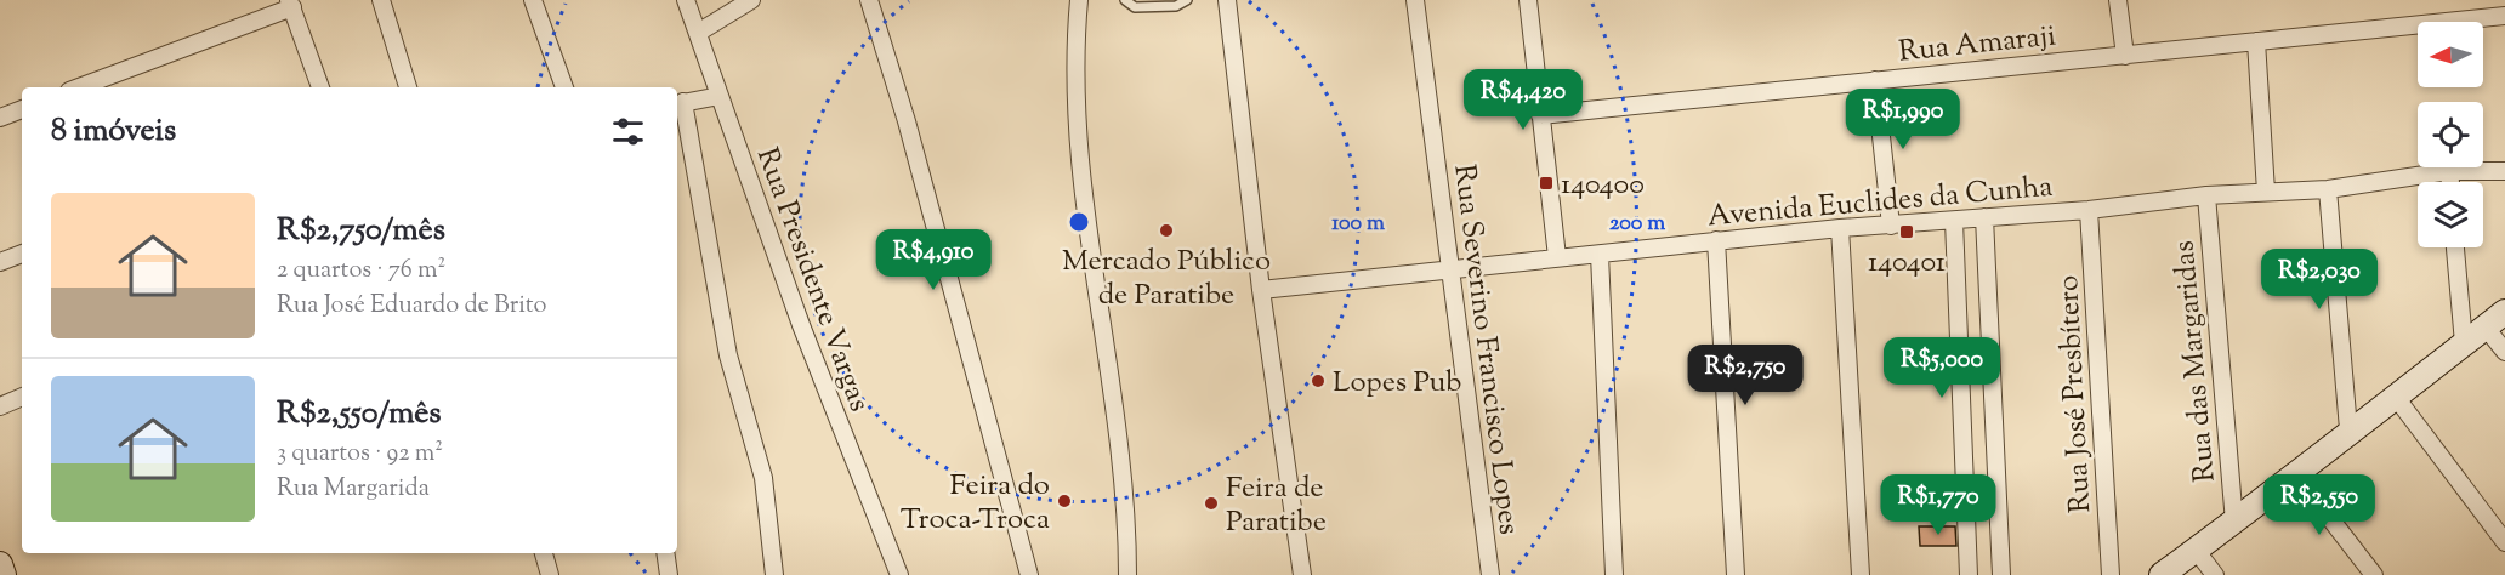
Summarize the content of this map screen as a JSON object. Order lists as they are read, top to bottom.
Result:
{
  "streets": {
    "street": [
      "Rua Amaraji",
      "Avenida Euclides da Cunha",
      "Rua Presidente Vargas",
      "Rua Severino Francisco Lopes",
      "Rua das Margaridas",
      "Rua José Presbítero"
    ]
  },
  "crossings": [
    ["Avenida Euclides da Cunha", "Rua Severino Francisco Lopes"],
    ["Avenida Euclides da Cunha", "Rua das Margaridas"],
    ["Avenida Euclides da Cunha", "Rua José Presbítero"]
  ],
  "places": {
    "transit": ["140400", "140401"],
    "other": [
      "Mercado Público de Paratibe",
      "Lopes Pub",
      "Feira do Troca-Troca",
      "Feira de Paratibe"
    ]
  },
  "north": "left",
  "page": {
    "price": [
      "R$4,420",
      "R$1,990",
      "R$4,910",
      "R$2,030",
      "R$5,000",
      "R$2,750",
      "R$1,770",
      "R$2,550"
    ],
    "heading": "8 imóveis",
    "list": [
      {
        "name": "R$2,750/mês",
        "note": "2 quartos · 76 m² · Rua José Eduardo de Brito"
      },
      {
        "name": "R$2,550/mês",
        "note": "3 quartos · 92 m² · Rua Margarida"
      }
    ]
  },
  "rings": ["100 m", "200 m"]
}
